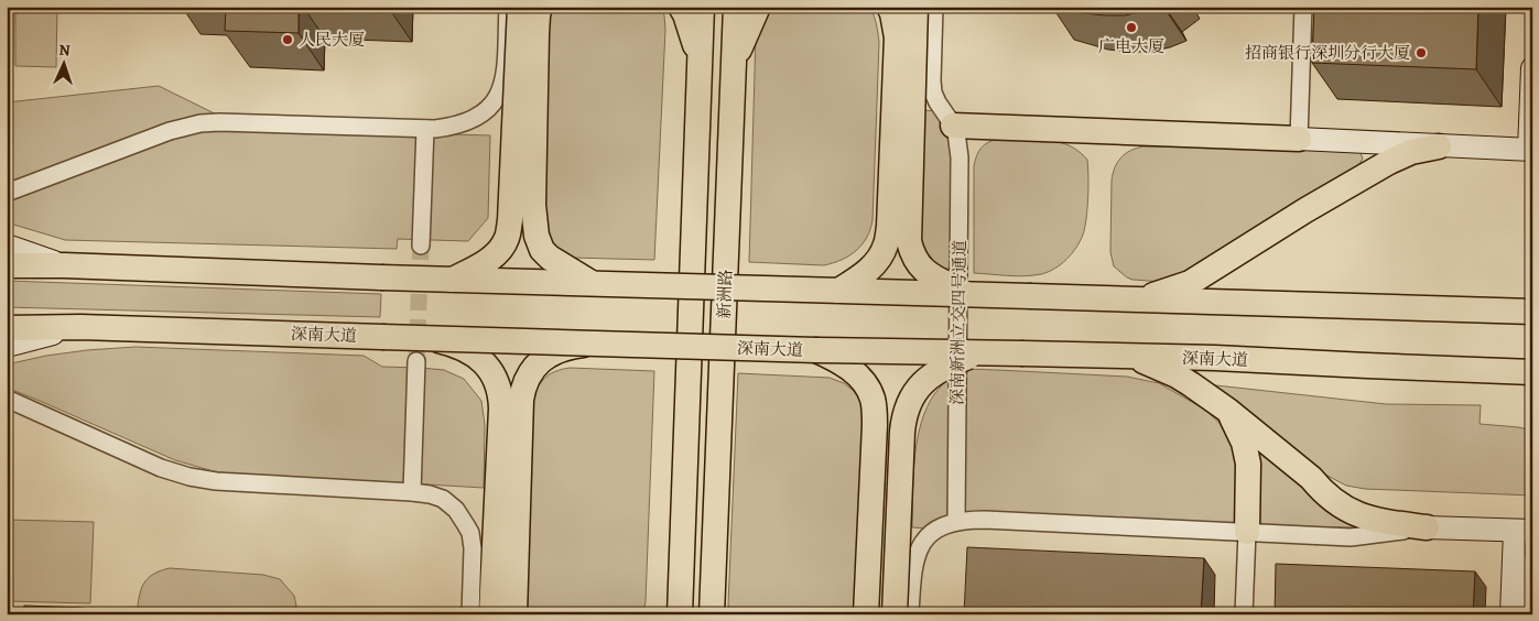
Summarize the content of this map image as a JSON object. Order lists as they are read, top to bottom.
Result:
{
  "streets": {
    "main road": ["新洲路", "深南大道"],
    "street": ["深南新洲立交四号通道"]
  },
  "places": ["广电大厦", "人民大厦", "招商银行深圳分行大厦"],
  "north": "top"
}
